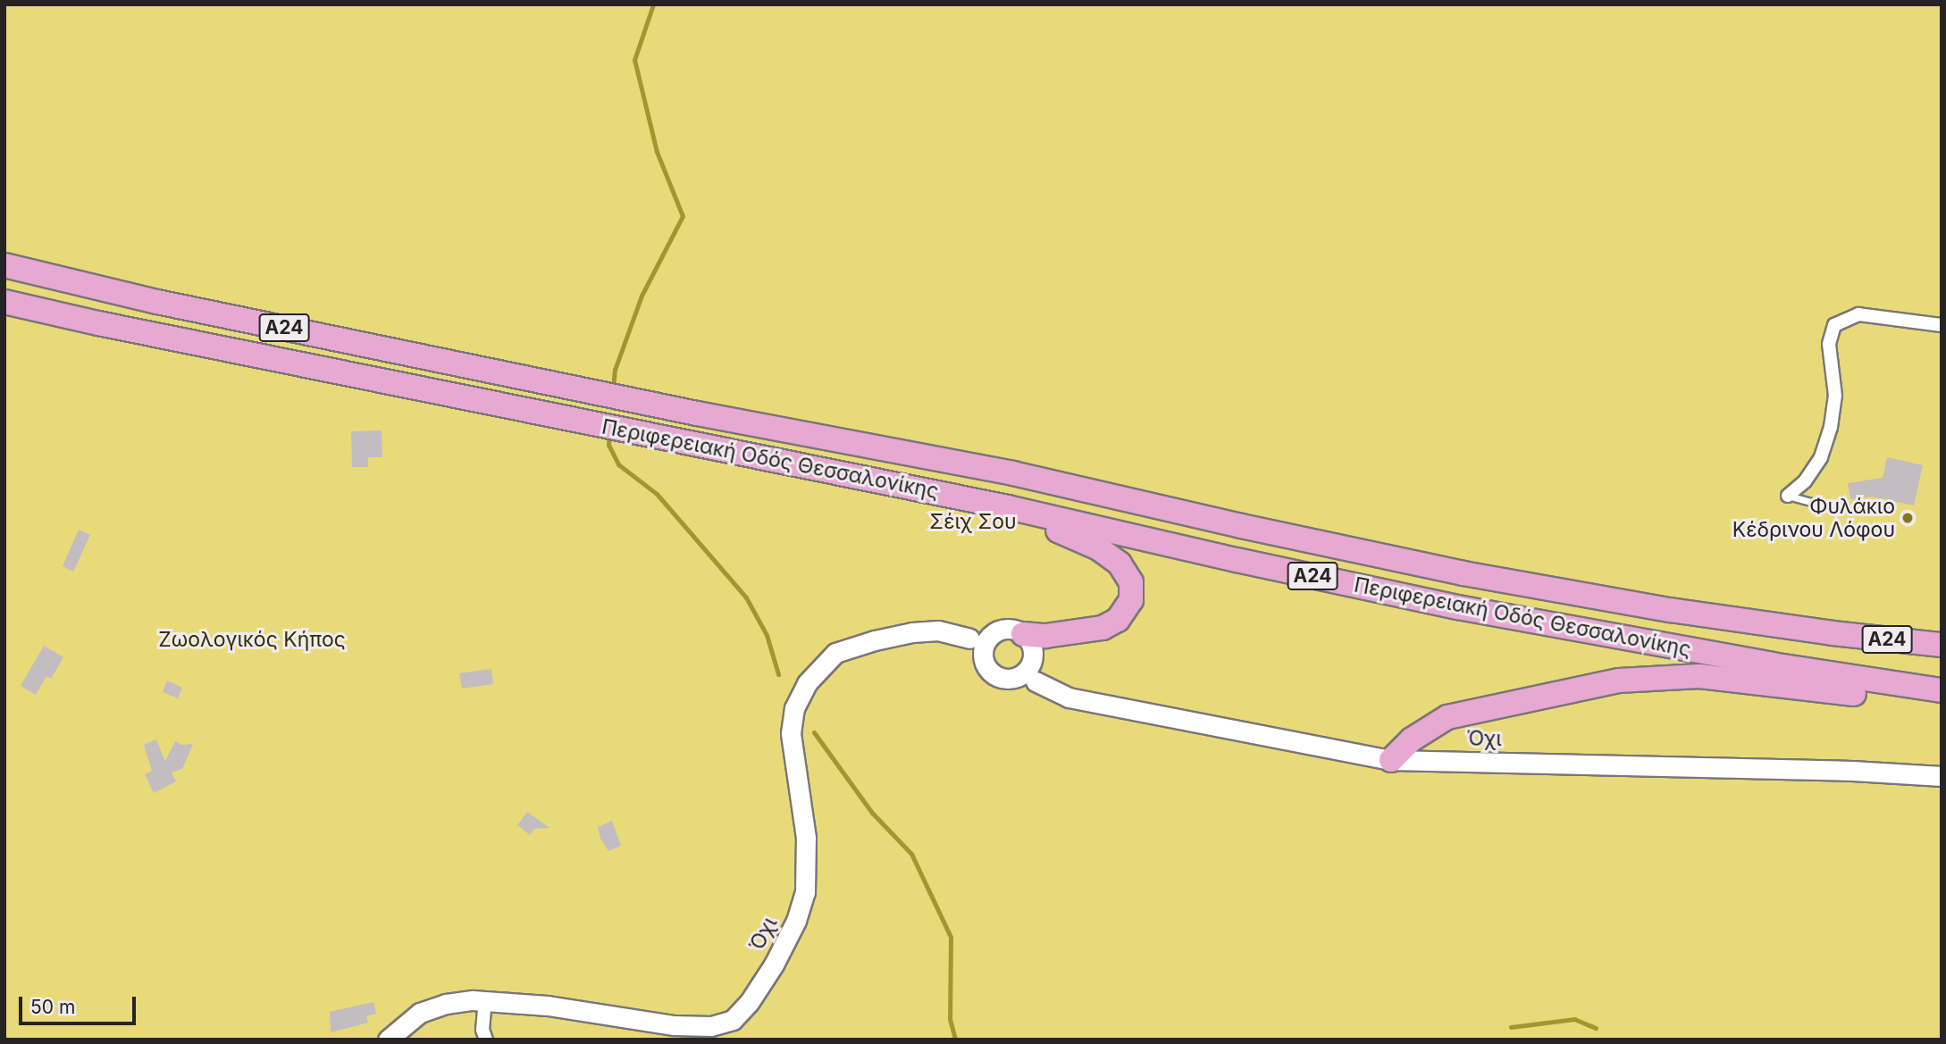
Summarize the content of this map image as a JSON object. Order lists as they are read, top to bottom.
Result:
{
  "streets": {
    "highway": ["Α24", "Περιφερειακή Οδός Θεσσαλονίκης"],
    "main road": ["Όχι"]
  },
  "parks": ["Σέιχ Σου", "Ζωολογικός Κήπος"],
  "places": ["Φυλάκιο Κέδρινου Λόφου"],
  "scale_bar": "50 m"
}
